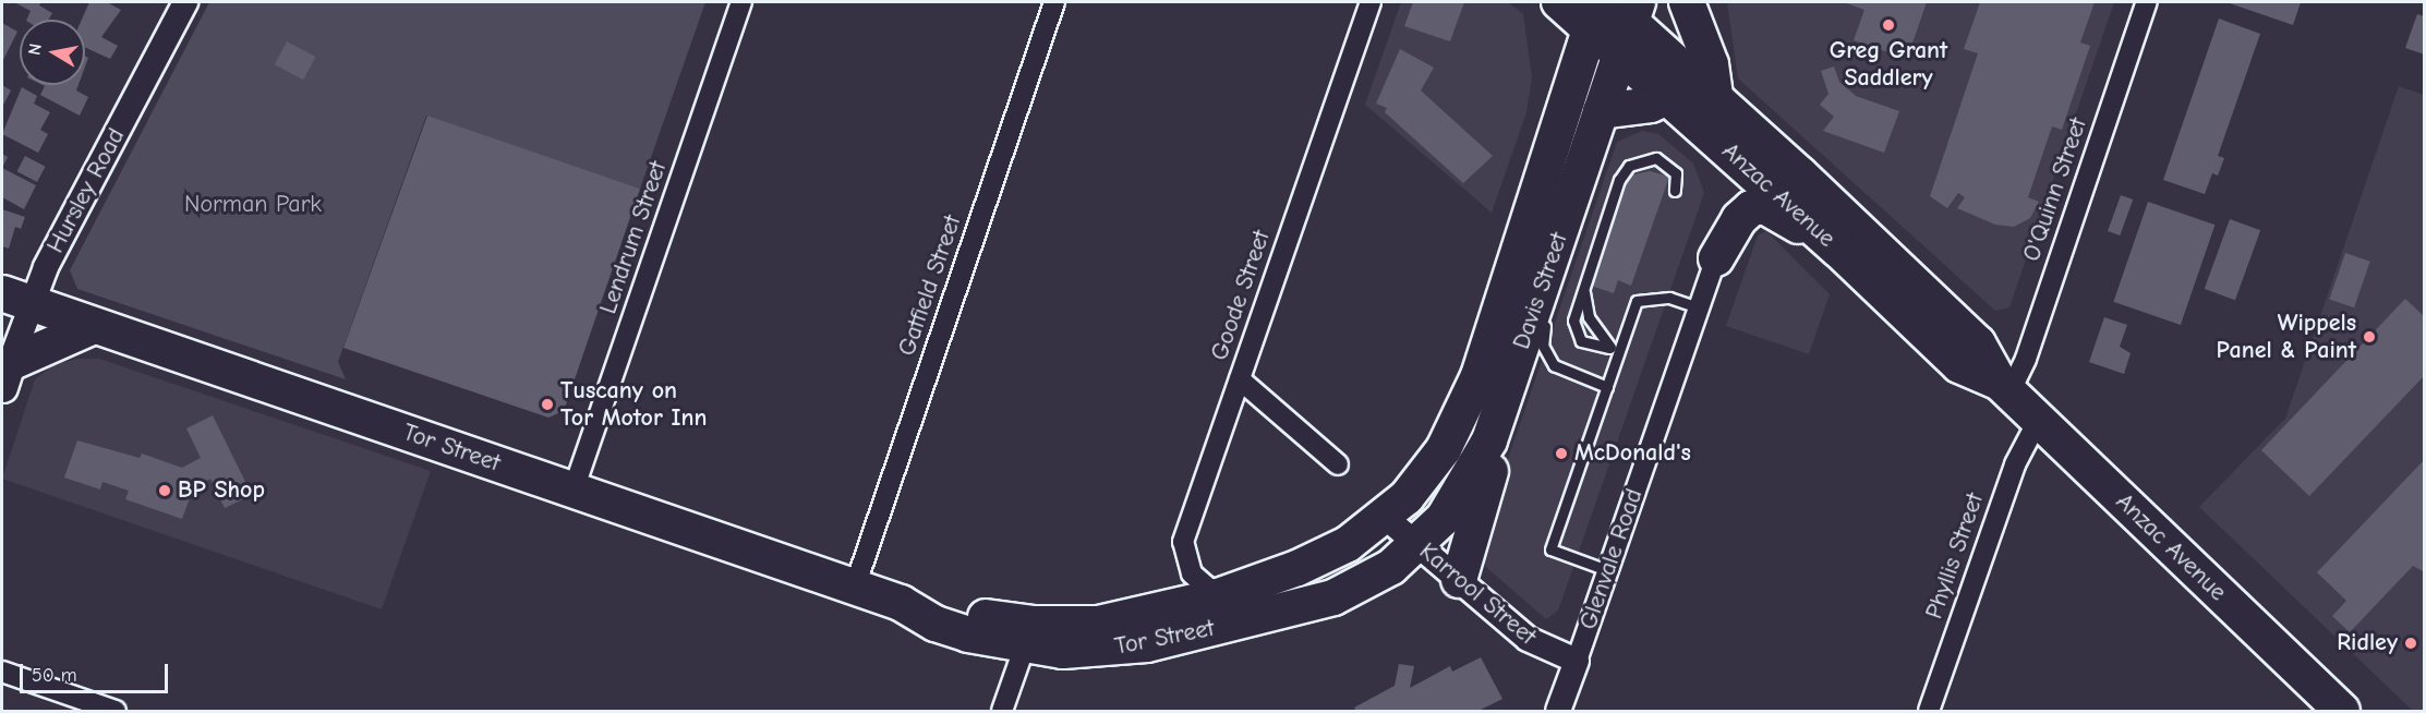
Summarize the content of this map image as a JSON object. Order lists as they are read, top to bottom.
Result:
{
  "streets": {
    "highway": ["Anzac Avenue", "Davis Street", "Tor Street"],
    "street": [
      "O'Quinn Street",
      "Hursley Road",
      "Lendrum Street",
      "Gatfield Street",
      "Goode Street",
      "Phyllis Street",
      "Glenvale Road",
      "Karrool Street"
    ]
  },
  "crossings": [
    ["O'Quinn Street", "Anzac Avenue"],
    ["Hursley Road", "Tor Street"],
    ["Anzac Avenue", "Davis Street"],
    ["Anzac Avenue", "Phyllis Street"],
    ["Lendrum Street", "Tor Street"],
    ["Gatfield Street", "Tor Street"],
    ["Davis Street", "Tor Street"],
    ["Davis Street", "Karrool Street"],
    ["Goode Street", "Tor Street"],
    ["Tor Street", "Karrool Street"],
    ["Glenvale Road", "Karrool Street"]
  ],
  "parks": ["Norman Park"],
  "places": [
    "Greg Grant Saddlery",
    "Wippels Panel & Paint",
    "Tuscany on Tor Motor Inn",
    "McDonald's",
    "BP Shop",
    "Ridley"
  ],
  "scale_bar": "50 m",
  "north": "left"
}
